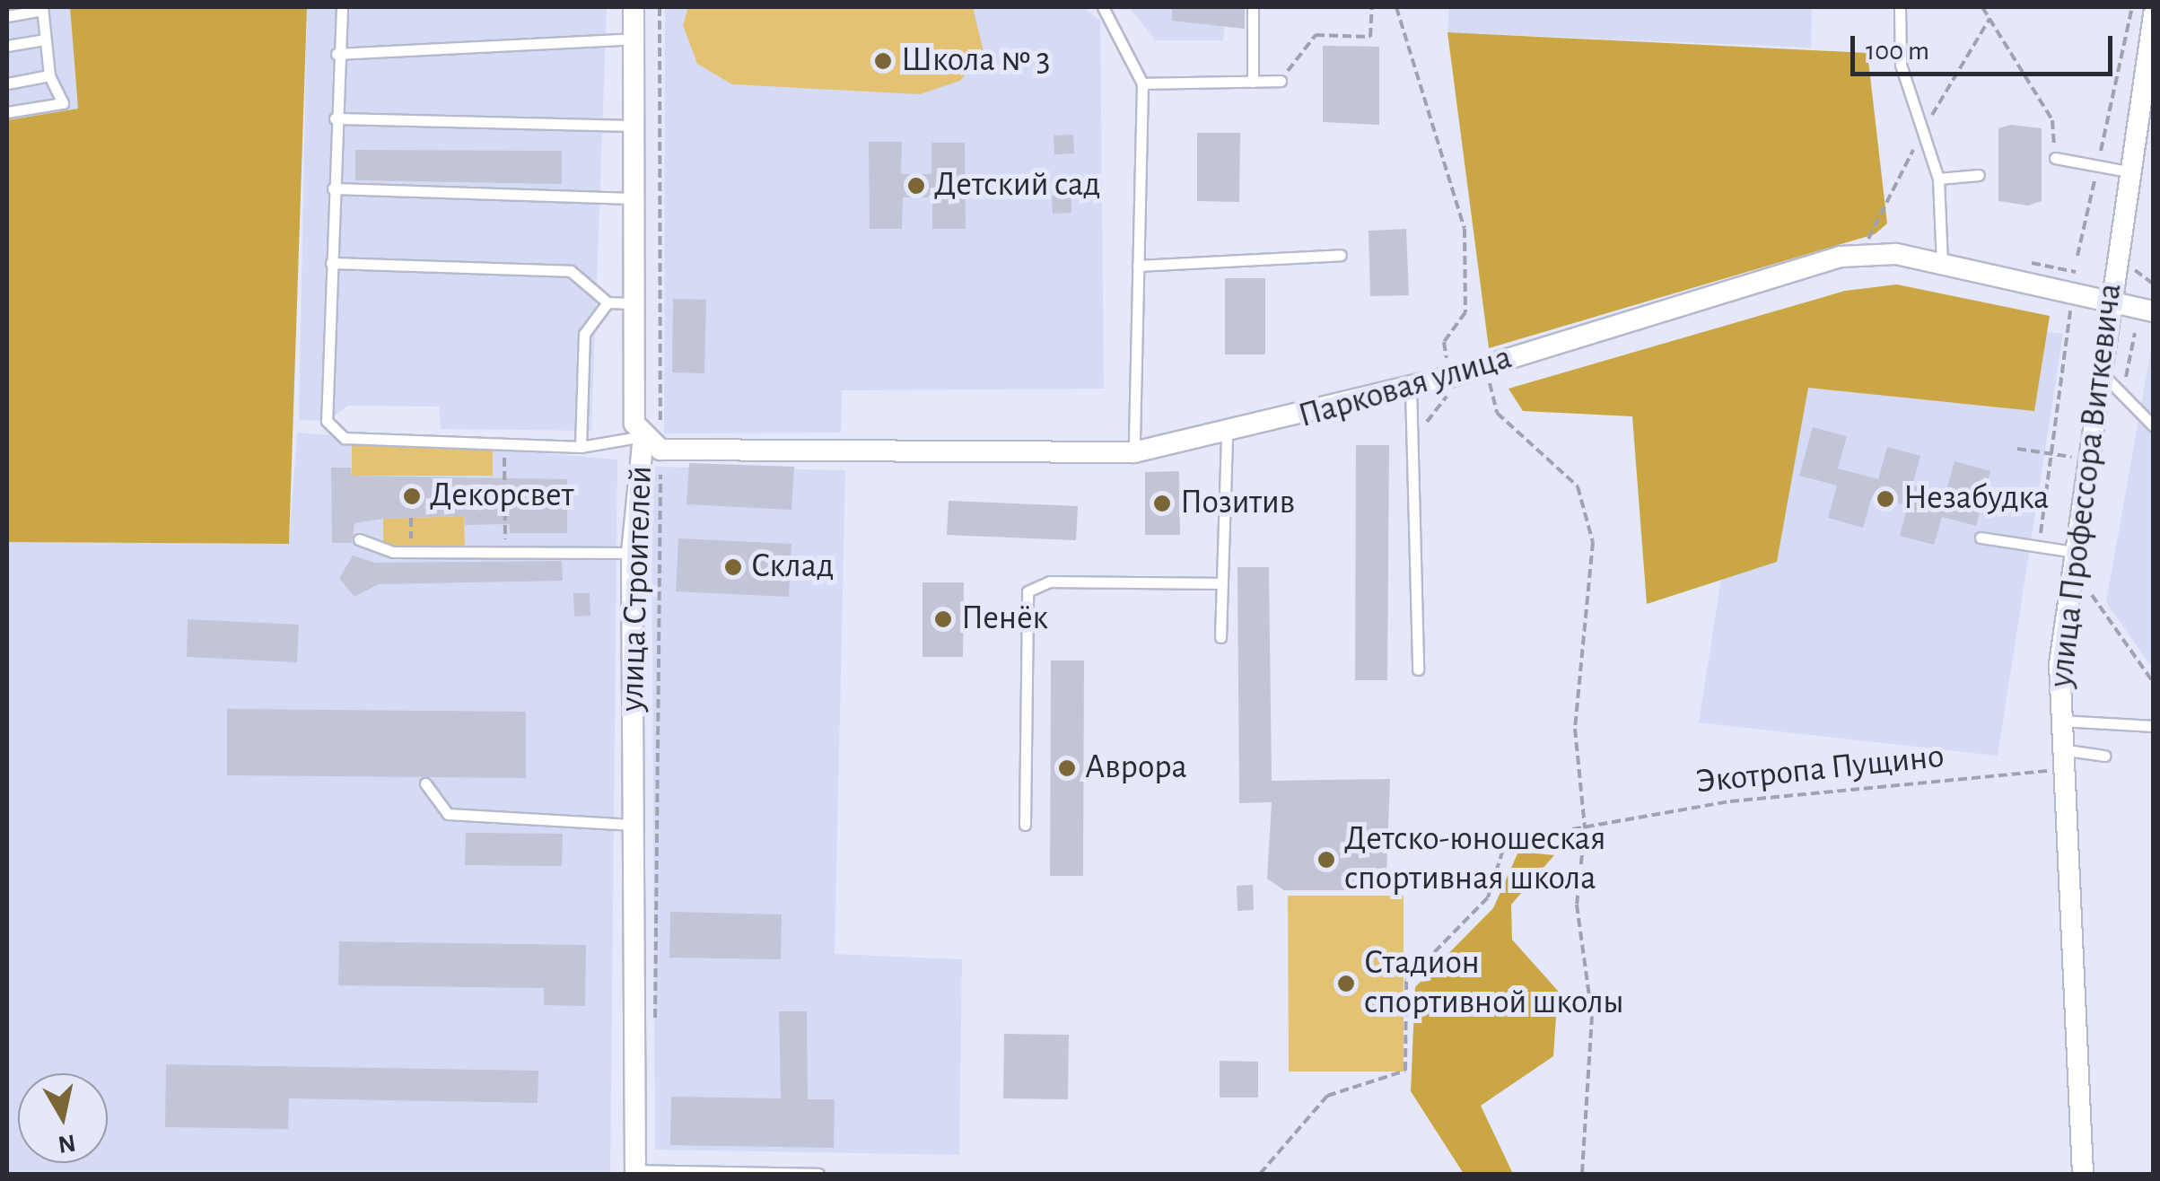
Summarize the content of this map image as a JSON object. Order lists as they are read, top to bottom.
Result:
{
  "streets": {
    "street": ["Парковая улица", "улица Профессора Виткевича", "улица Строителей"],
    "path": ["Экотропа Пущино"]
  },
  "crossings": [
    ["Парковая улица", "улица Профессора Виткевича"],
    ["Парковая улица", "улица Строителей"],
    ["улица Профессора Виткевича", "Экотропа Пущино"]
  ],
  "places": [
    "Школа № 3",
    "Детский сад",
    "Декорсвет",
    "Незабудка",
    "Позитив",
    "Склад",
    "Пенёк",
    "Аврора",
    "Детско-юношеская спортивная школа",
    "Стадион спортивной школы"
  ],
  "scale_bar": "100 m",
  "north": "bottom"
}
